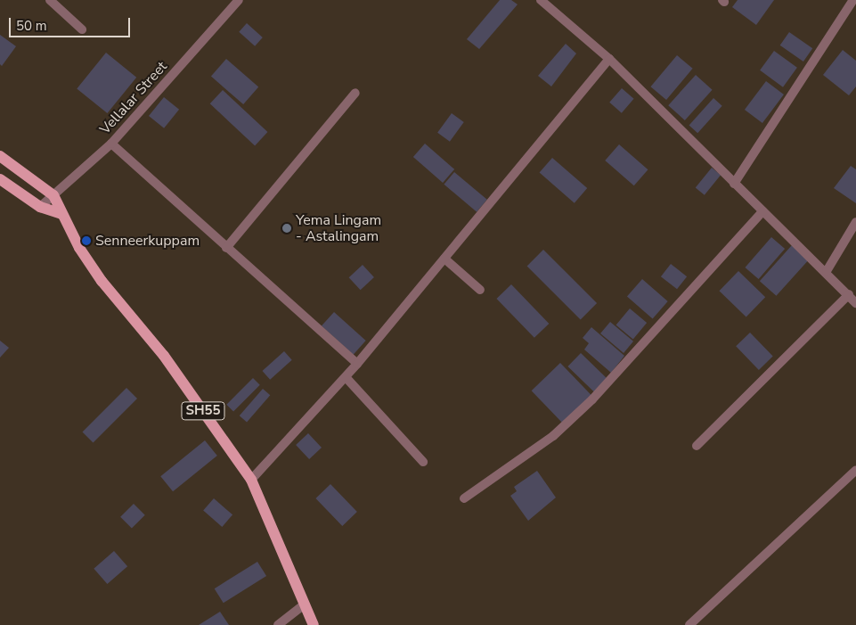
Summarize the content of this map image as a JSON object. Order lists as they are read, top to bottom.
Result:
{
  "streets": {
    "main road": ["SH55"],
    "street": ["Vellalar Street"]
  },
  "crossings": [
    ["Vellalar Street", "SH55"]
  ],
  "places": ["Yema Lingam - Astalingam", "Senneerkuppam"],
  "scale_bar": "50 m"
}
